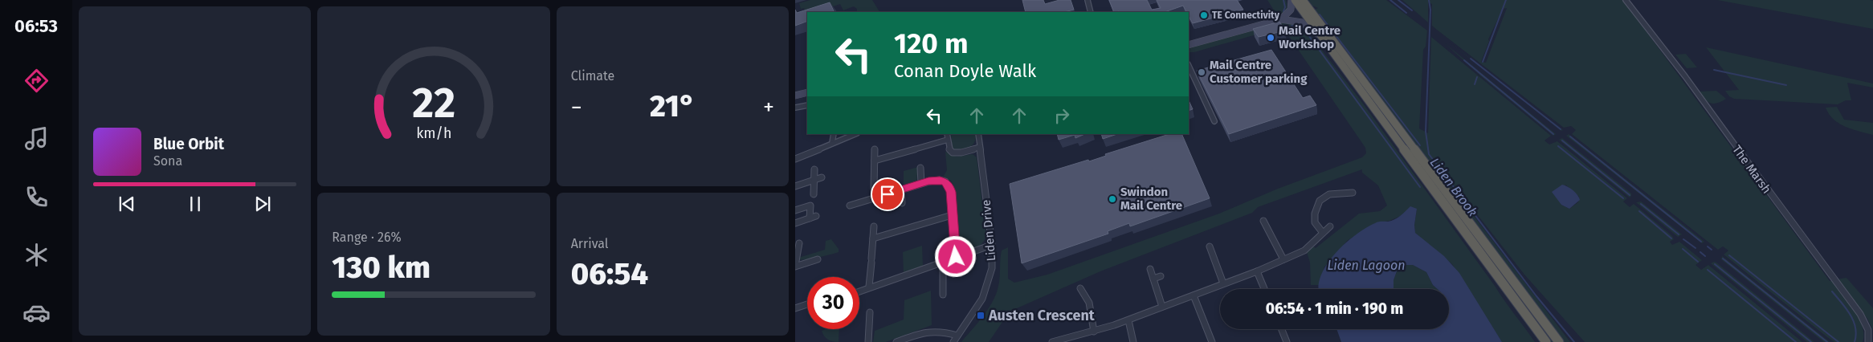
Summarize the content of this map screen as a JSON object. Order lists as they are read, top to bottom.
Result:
{
  "streets": {
    "street": ["The Marsh", "Liden Drive"]
  },
  "water": ["Liden Brook", "Liden Lagoon"],
  "places": {
    "other": [
      "TE Connectivity",
      "Mail Centre Workshop",
      "Mail Centre Customer parking",
      "Swindon Mail Centre"
    ],
    "transit": ["Austen Crescent"]
  },
  "page": {
    "tabs": "06:53",
    "tile": [
      "Climate",
      ["Range · 26%", "130 km"],
      ["Arrival", "06:54"]
    ],
    "turn": ["120 m", "Conan Doyle Walk"],
    "heat": ["−", "21°", "+"],
    "song": ["Blue Orbit", "Sona"],
    "limit": "30",
    "trip": "06:54 · 1 min · 190 m",
    "gauge": ["22", "km/h"]
  }
}
